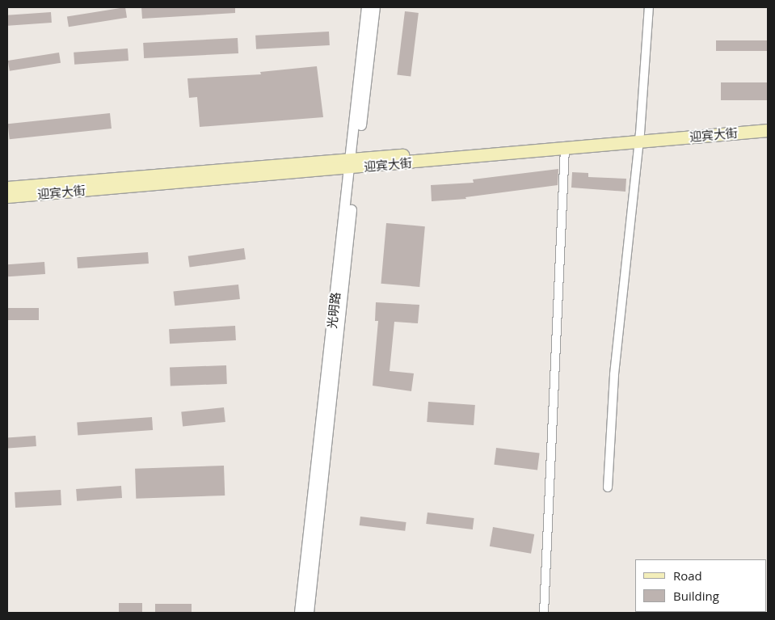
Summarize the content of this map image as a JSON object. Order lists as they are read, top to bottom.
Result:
{
  "streets": {
    "main road": ["迎宾大街"],
    "street": ["光明路"]
  },
  "crossings": [
    ["迎宾大街", "光明路"]
  ],
  "legend": ["Road", "Building"]
}
